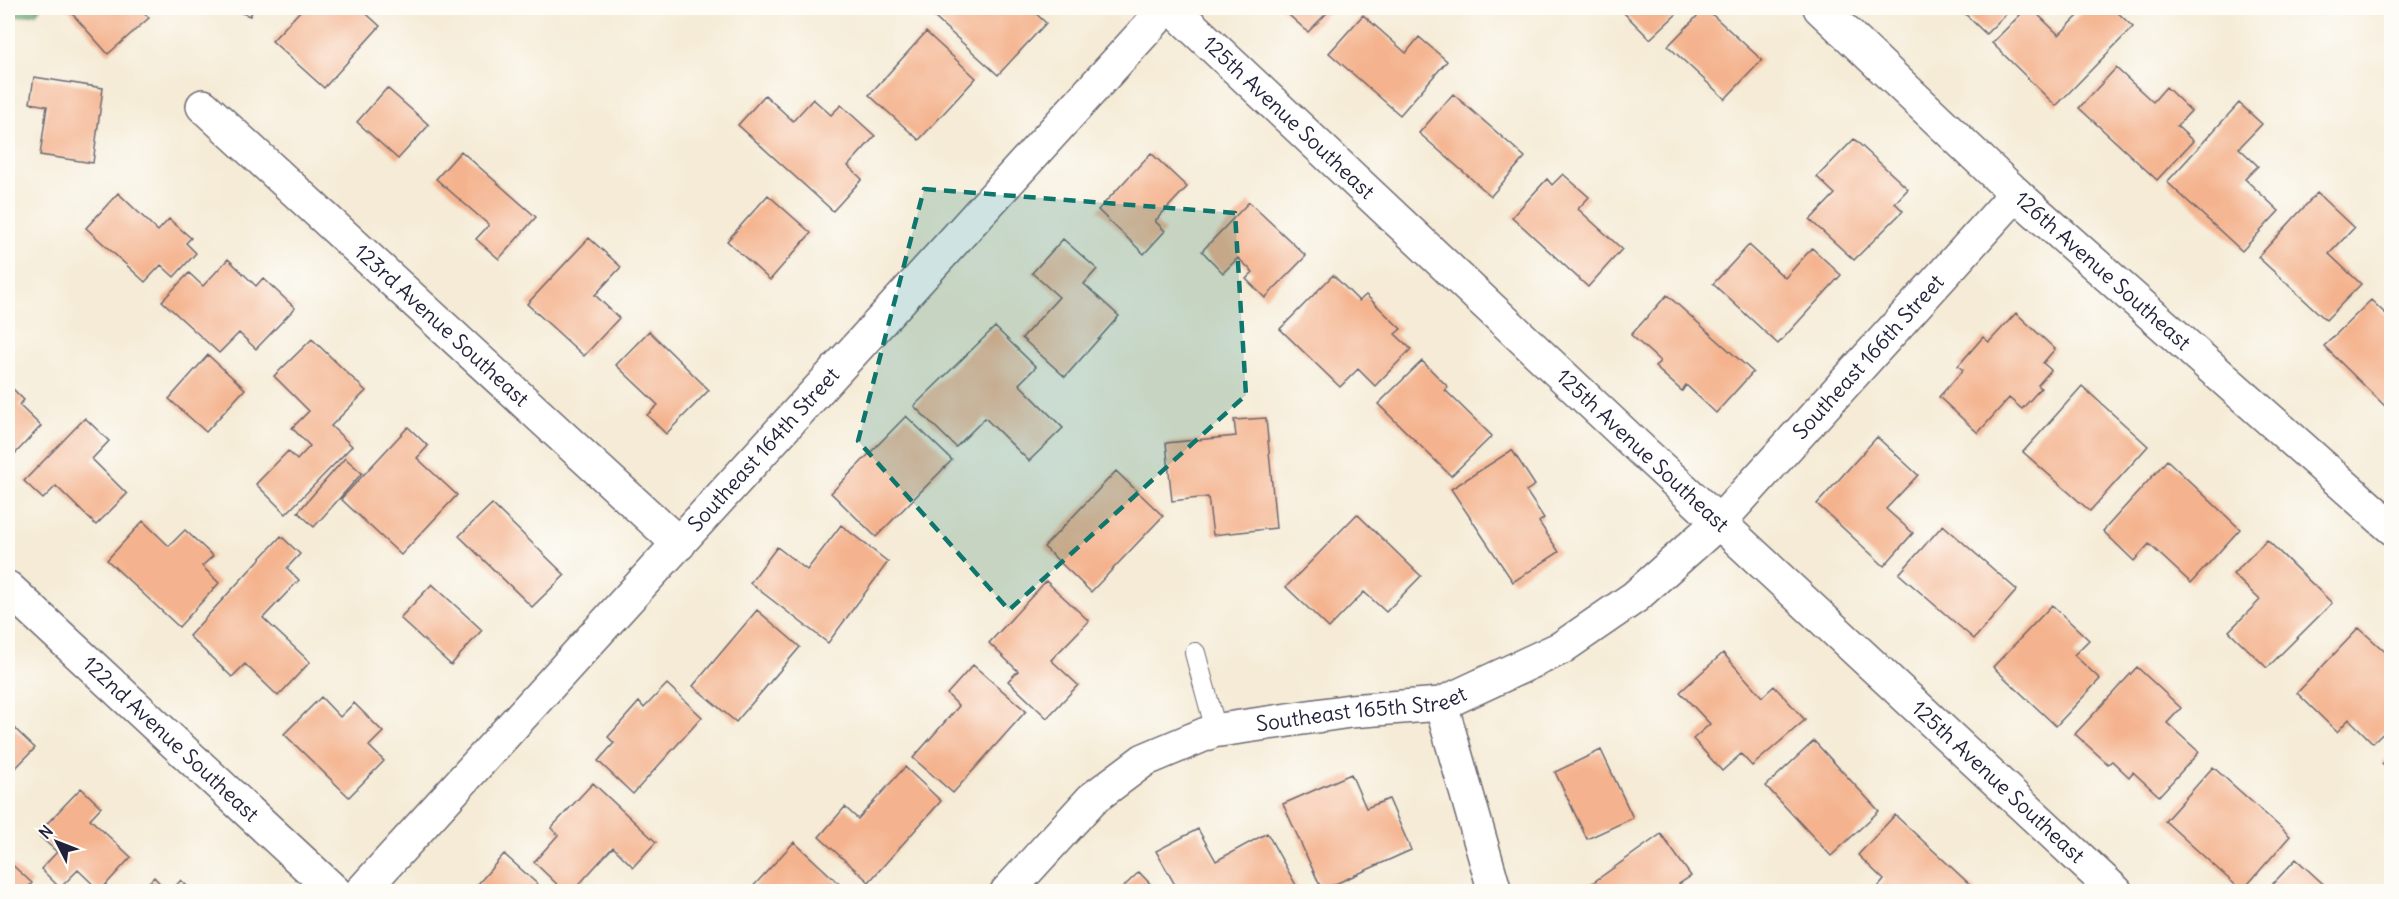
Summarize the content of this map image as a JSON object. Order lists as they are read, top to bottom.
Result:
{
  "streets": {
    "street": [
      "125th Avenue Southeast",
      "126th Avenue Southeast",
      "123rd Avenue Southeast",
      "Southeast 166th Street",
      "Southeast 164th Street",
      "Southeast 165th Street",
      "122nd Avenue Southeast"
    ]
  },
  "crossings": [
    ["125th Avenue Southeast", "Southeast 166th Street"],
    ["125th Avenue Southeast", "Southeast 165th Street"],
    ["126th Avenue Southeast", "Southeast 166th Street"],
    ["123rd Avenue Southeast", "Southeast 164th Street"],
    ["Southeast 166th Street", "Southeast 165th Street"]
  ],
  "north": "top left"
}
